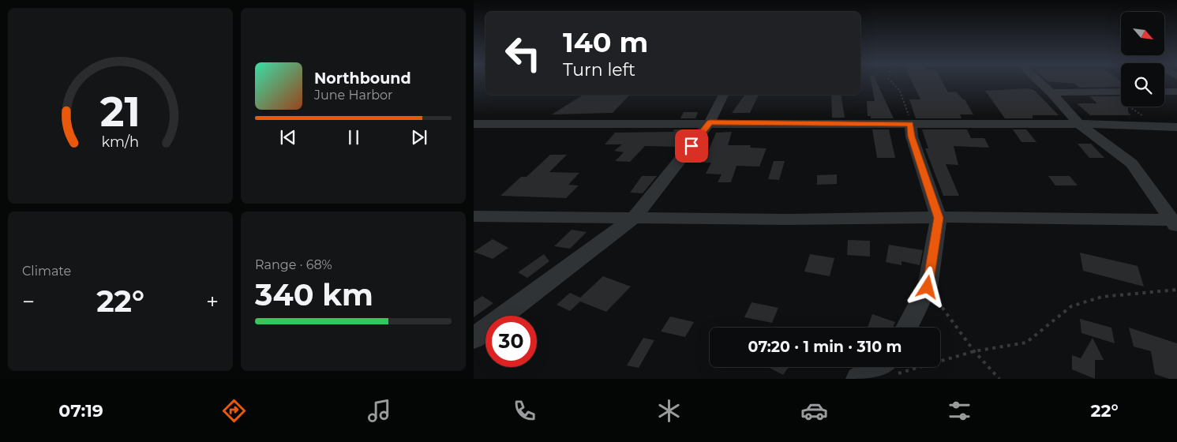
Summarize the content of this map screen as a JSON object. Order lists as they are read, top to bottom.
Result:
{
  "north": "bottom right",
  "page": {
    "turn": ["140 m", "Turn left"],
    "song": ["Northbound", "June Harbor"],
    "tile": [
      "Climate",
      ["Range · 68%", "340 km"]
    ],
    "heat": ["−", "22°", "+"],
    "limit": "30",
    "trip": "07:20 · 1 min · 310 m",
    "tabs": ["07:19", "22°"],
    "gauge": ["21", "km/h"]
  }
}
